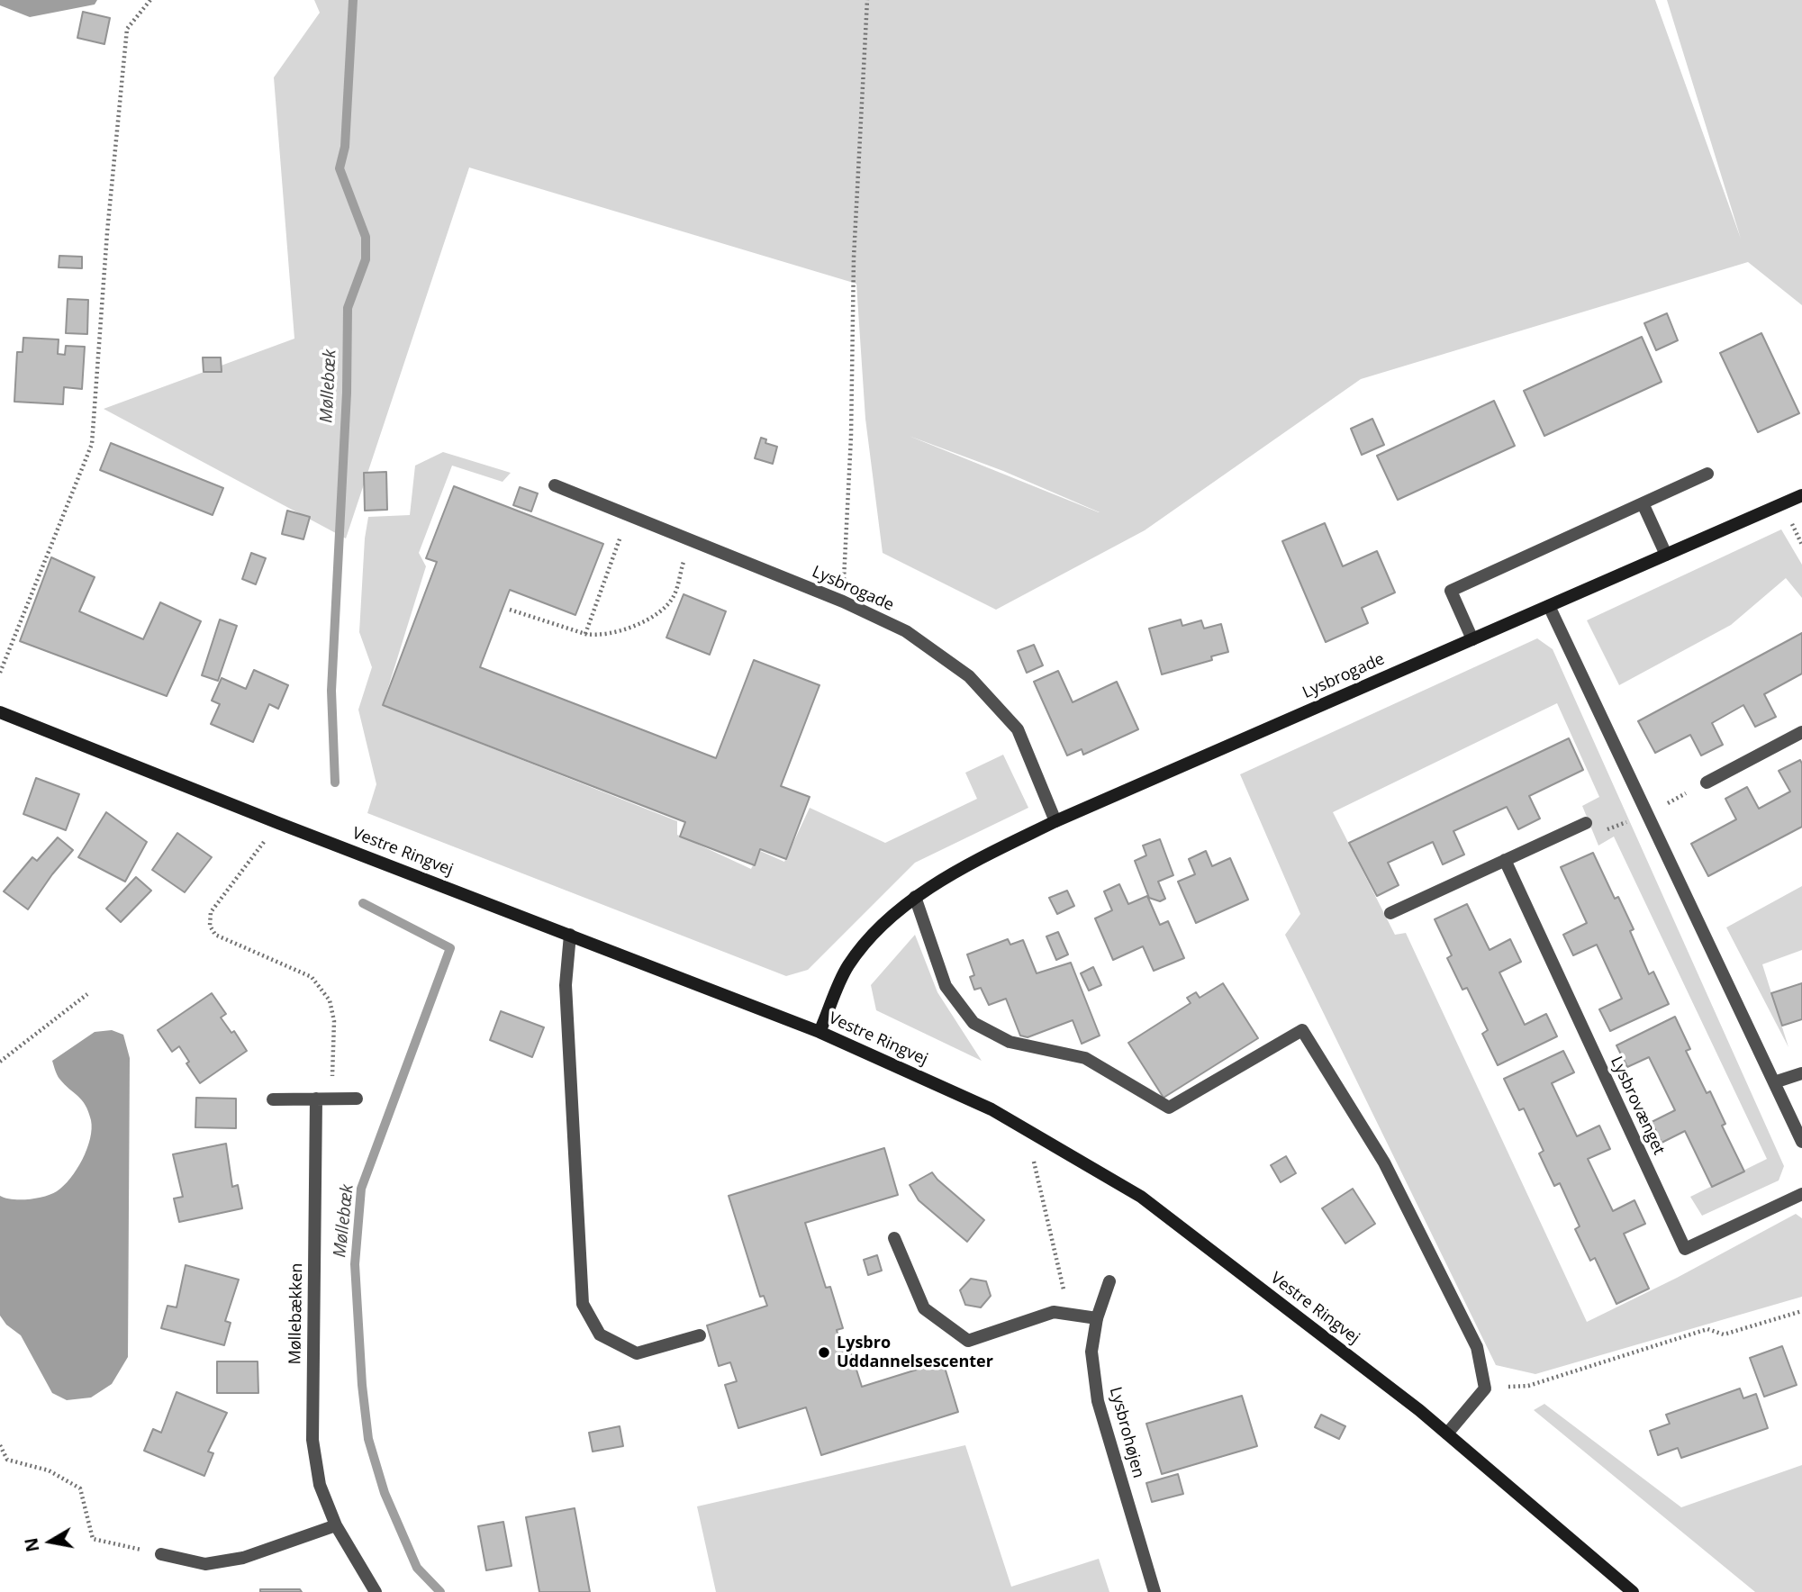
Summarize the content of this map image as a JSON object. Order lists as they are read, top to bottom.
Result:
{
  "streets": {
    "main road": ["Lysbrogade", "Vestre Ringvej"],
    "street": ["Lysbrovænget", "Møllebækken", "Lysbrohøjen"]
  },
  "crossings": [
    ["Lysbrogade", "Vestre Ringvej"]
  ],
  "water": ["Møllebæk"],
  "places": ["Lysbro Uddannelsescenter"],
  "north": "left"
}
